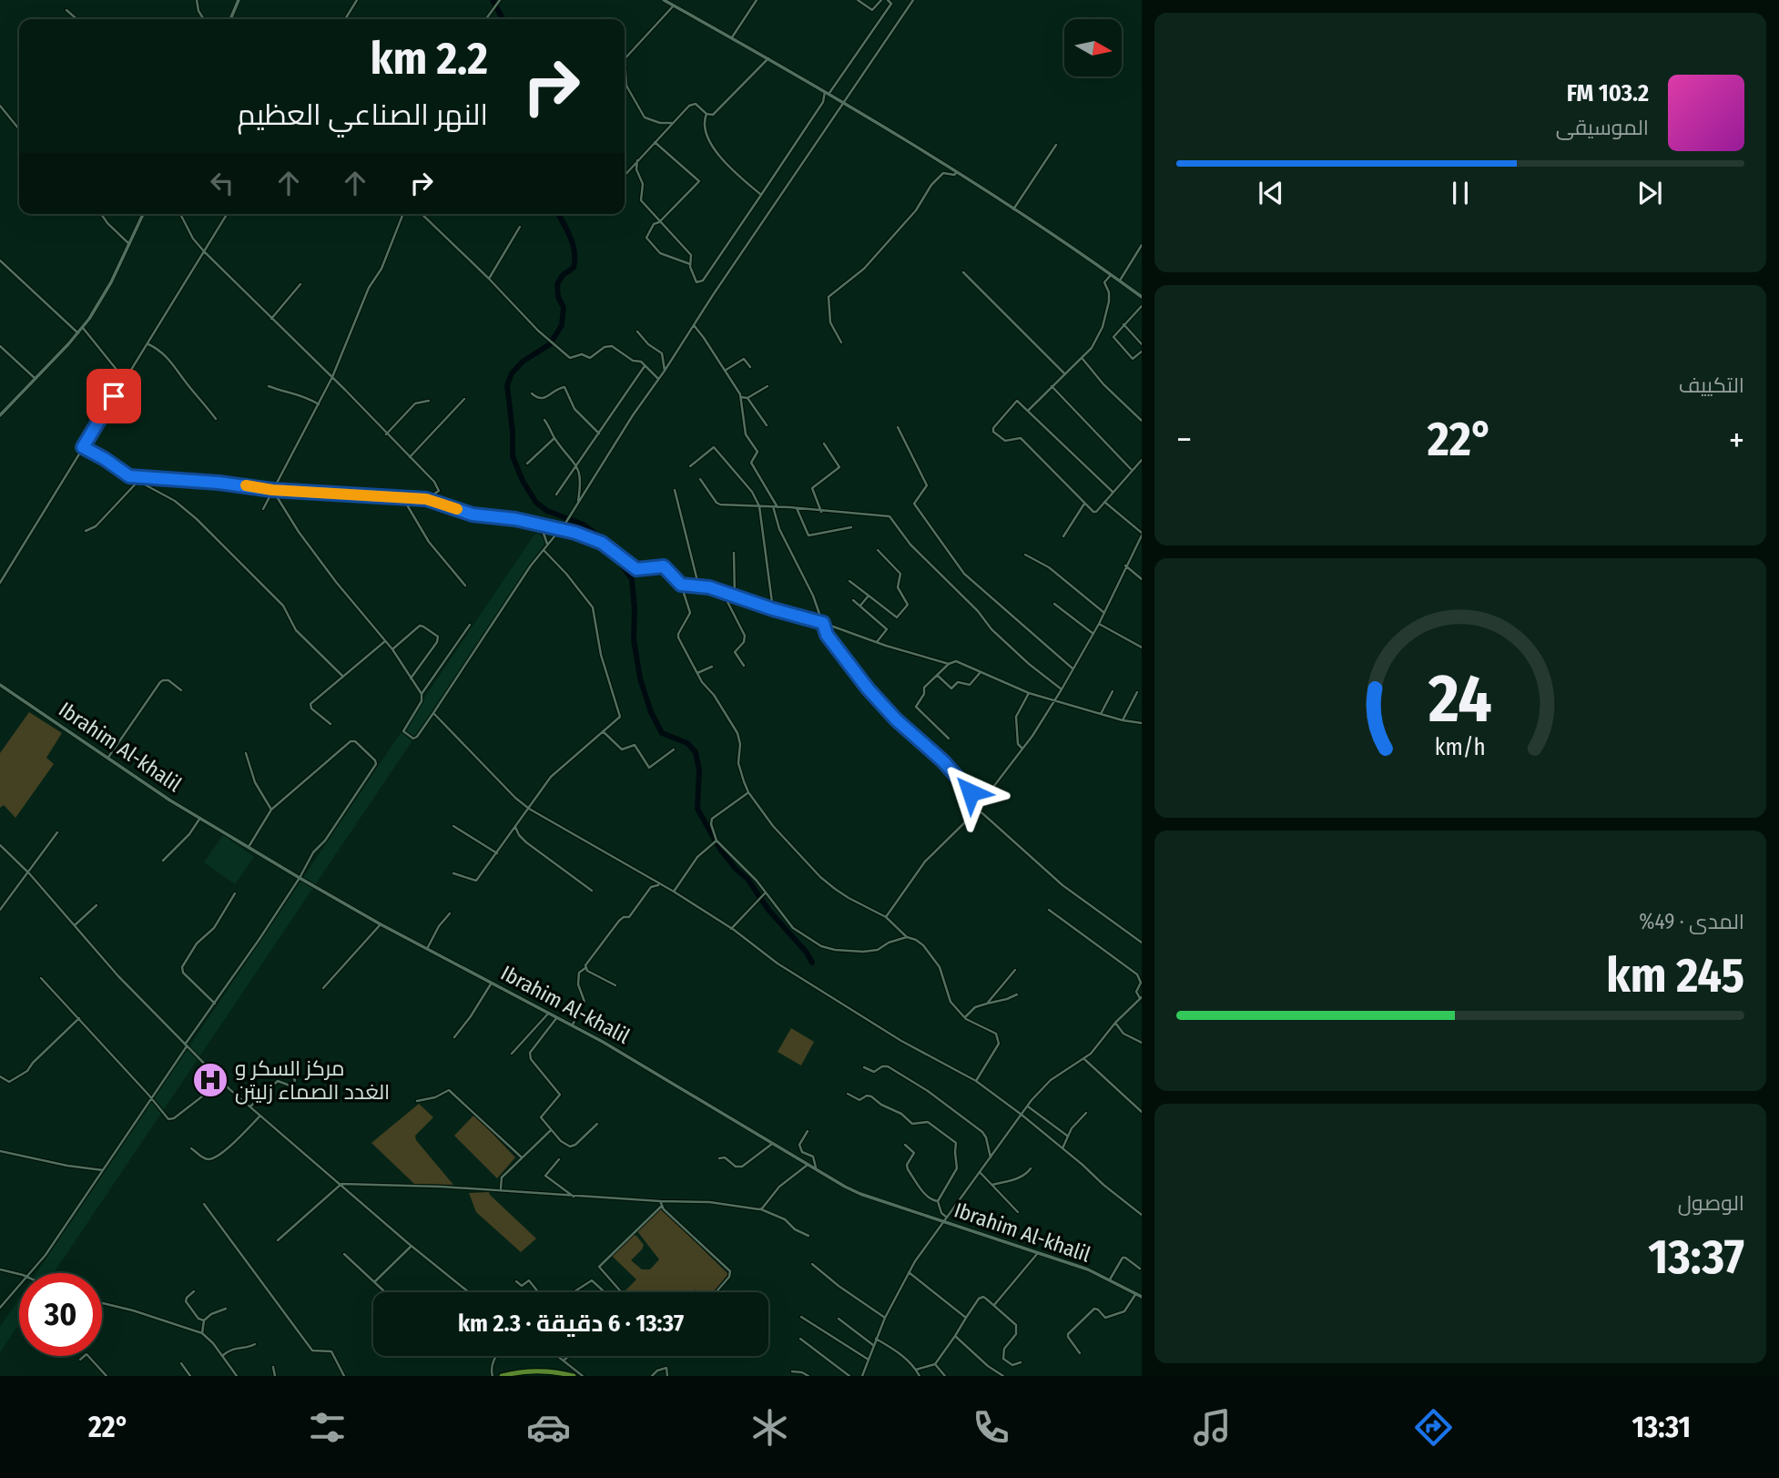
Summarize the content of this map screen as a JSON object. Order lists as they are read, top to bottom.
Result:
{
  "streets": {
    "street": ["Ibrahim Al-khalil"]
  },
  "places": {
    "hospital": ["مركز السكر و الغدد الصماء زليتن"]
  },
  "north": "right",
  "page": {
    "turn": ["2.2 km", "النهر الصناعي العظيم"],
    "song": ["103.2 FM", "الموسيقى"],
    "tile": [
      "التكييف",
      ["المدى · 49%", "245 km"],
      ["الوصول", "13:37"]
    ],
    "heat": ["−", "22°", "+"],
    "limit": "30",
    "trip": "13:37 · 6 دقيقة · 2.3 km",
    "tabs": ["13:31", "22°"],
    "gauge": ["24", "km/h"]
  }
}
